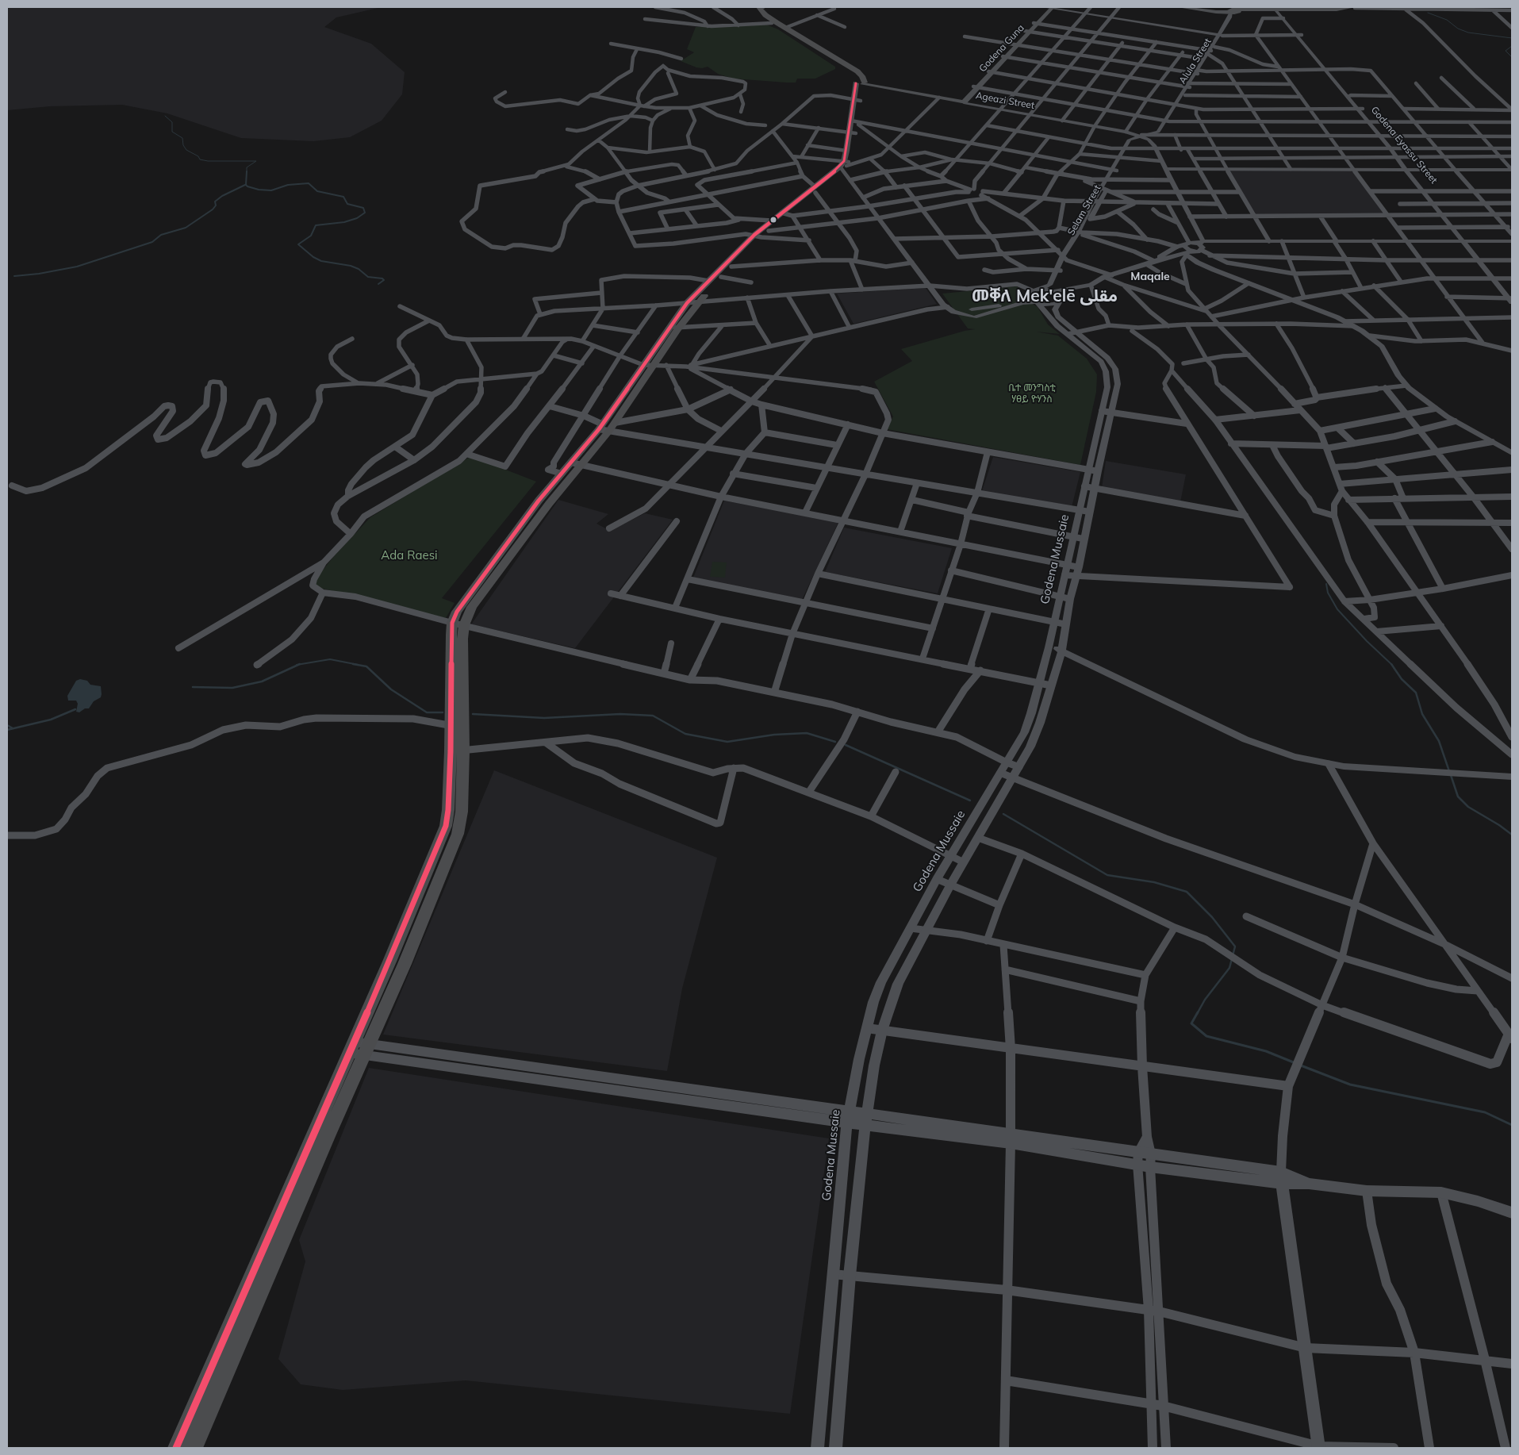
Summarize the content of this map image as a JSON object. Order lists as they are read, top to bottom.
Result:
{
  "streets": {
    "main road": ["Godena Guna", "Ageazi Street"],
    "street": [
      "Alula Street",
      "Godena Eyassu Street",
      "Selam Street",
      "Godena Mussaie"
    ]
  },
  "crossings": [
    ["Godena Guna", "Ageazi Street"],
    ["Ageazi Street", "Selam Street"]
  ],
  "districts": ["Maqale", "መቐለ Mek'elē مقلى"],
  "parks": ["ቤተ መንግስቲ ሃፀይ ዮሃንስ", "Ada Raesi"]
}
